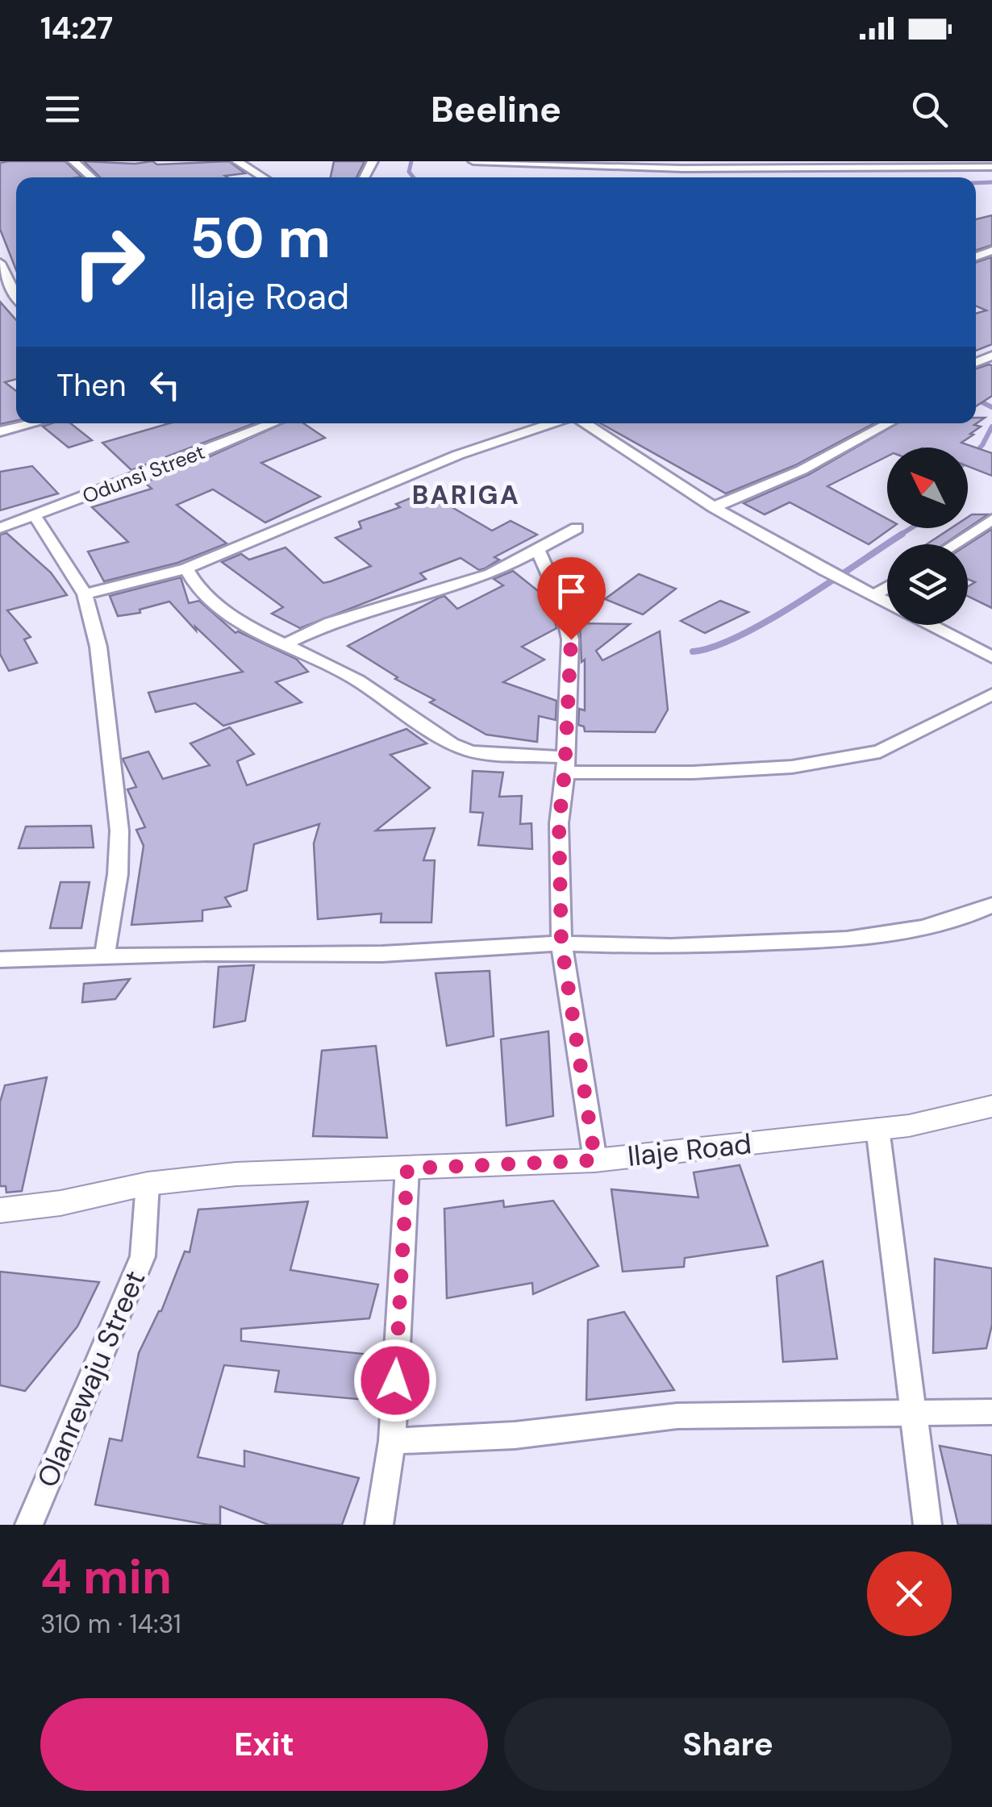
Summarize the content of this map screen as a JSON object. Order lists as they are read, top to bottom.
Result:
{
  "streets": {
    "street": ["Odunsi Street", "Ilaje Road", "Olanrewaju Street"]
  },
  "crossings": [
    ["Ilaje Road", "Olanrewaju Street"]
  ],
  "districts": ["BARIGA"],
  "north": "top left",
  "page": {
    "status": "14:27",
    "header": "Beeline",
    "turn": ["50 m", "Ilaje Road"],
    "then": "Then",
    "heading": ["4 min", "310 m · 14:31"],
    "buttons": ["Exit", "Share"]
  }
}
